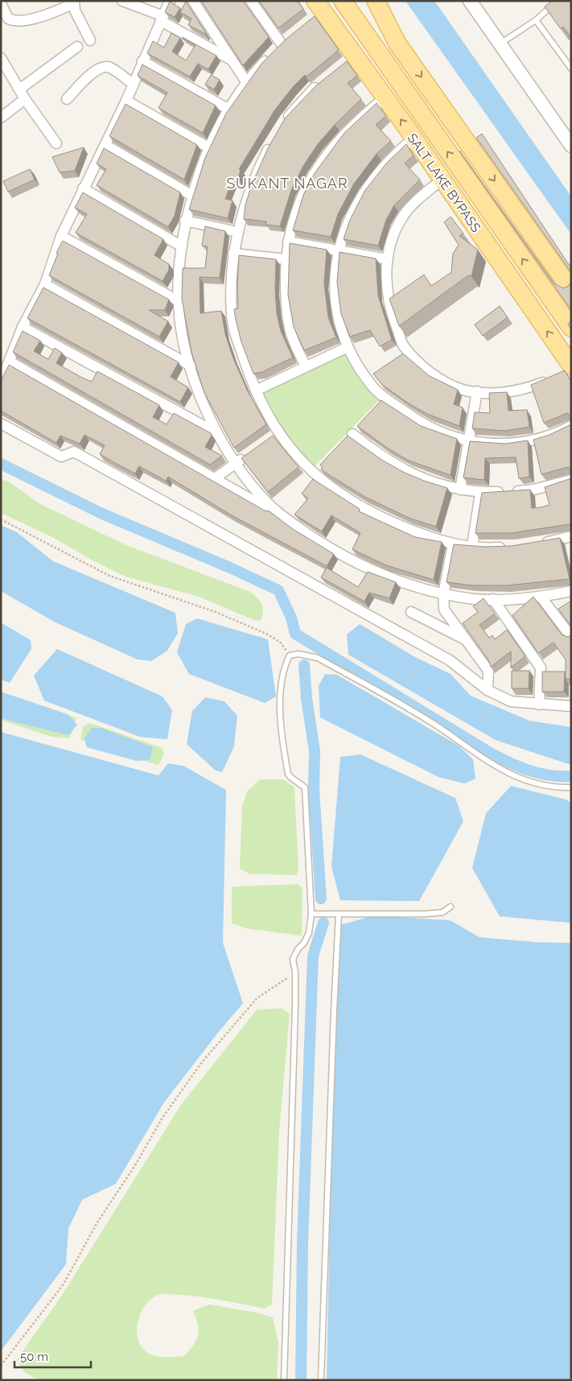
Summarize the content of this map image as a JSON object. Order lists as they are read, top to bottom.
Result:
{
  "streets": {
    "main road": ["SALT LAKE BYPASS"]
  },
  "districts": ["SUKANT NAGAR"],
  "scale_bar": "50 m"
}
